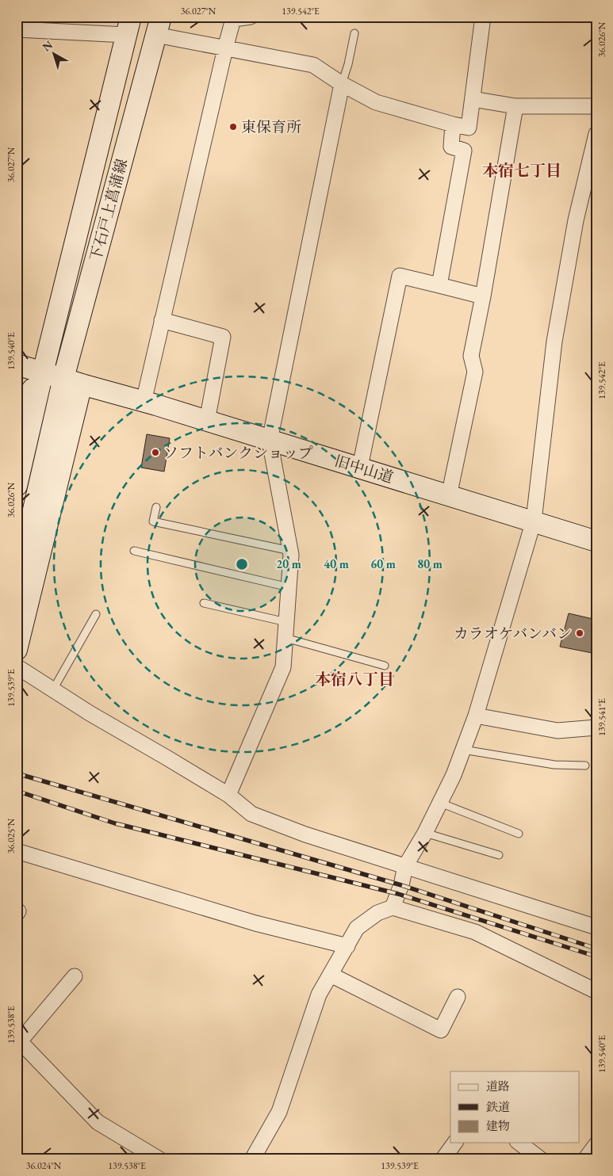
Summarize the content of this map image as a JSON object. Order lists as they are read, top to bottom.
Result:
{
  "streets": {
    "main road": ["下石戸上菖蒲線", "旧中山道"]
  },
  "crossings": [
    ["下石戸上菖蒲線", "旧中山道"]
  ],
  "districts": ["本宿七丁目", "本宿八丁目"],
  "places": ["東保育所", "ソフトバンクショップ", "カラオケバンバン"],
  "legend": ["道路", "鉄道", "建物"],
  "north": "top left",
  "coordinates": [
    "36.027°N",
    "139.542°E",
    "36.026°N",
    "139.540°E",
    "139.539°E",
    "139.541°E",
    "36.025°N",
    "139.538°E",
    "36.024°N"
  ],
  "rings": [
    "20 m",
    "40 m",
    "60 m",
    "80 m"
  ]
}
